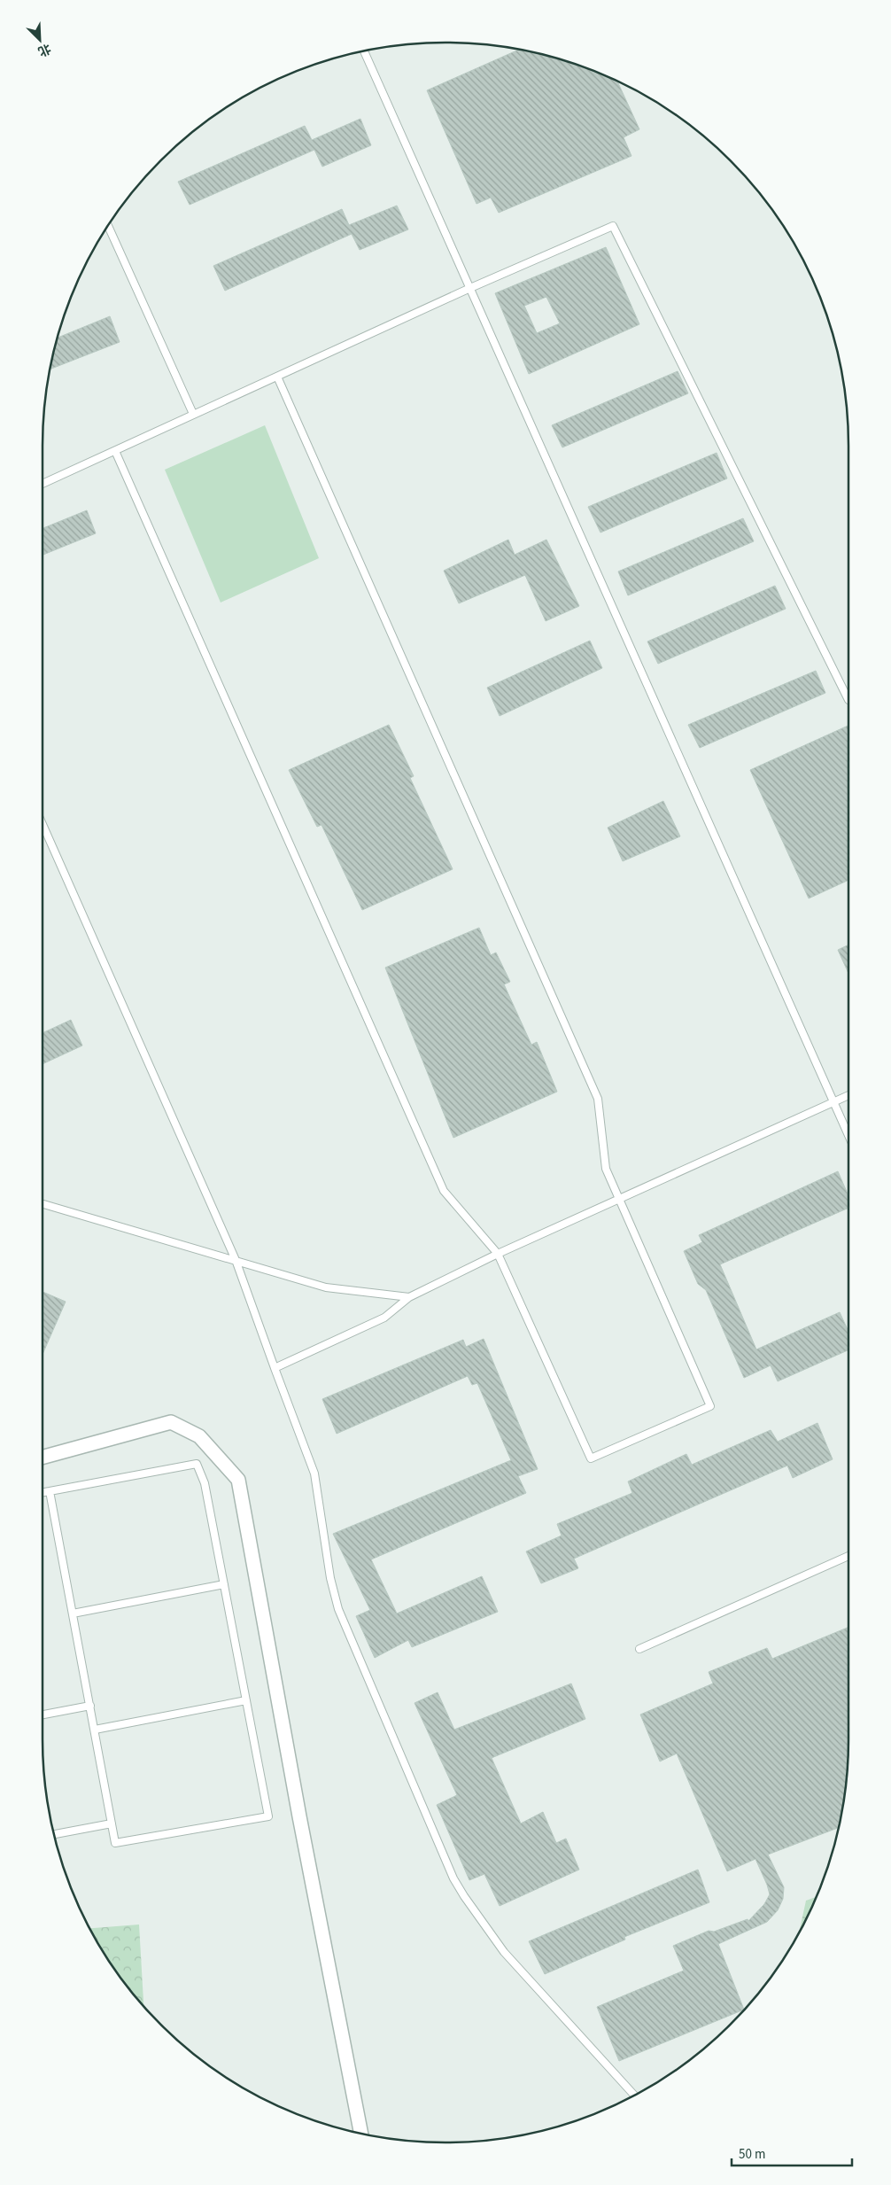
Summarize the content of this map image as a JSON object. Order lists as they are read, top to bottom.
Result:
{
  "scale_bar": "50 m",
  "north": "bottom right"
}
